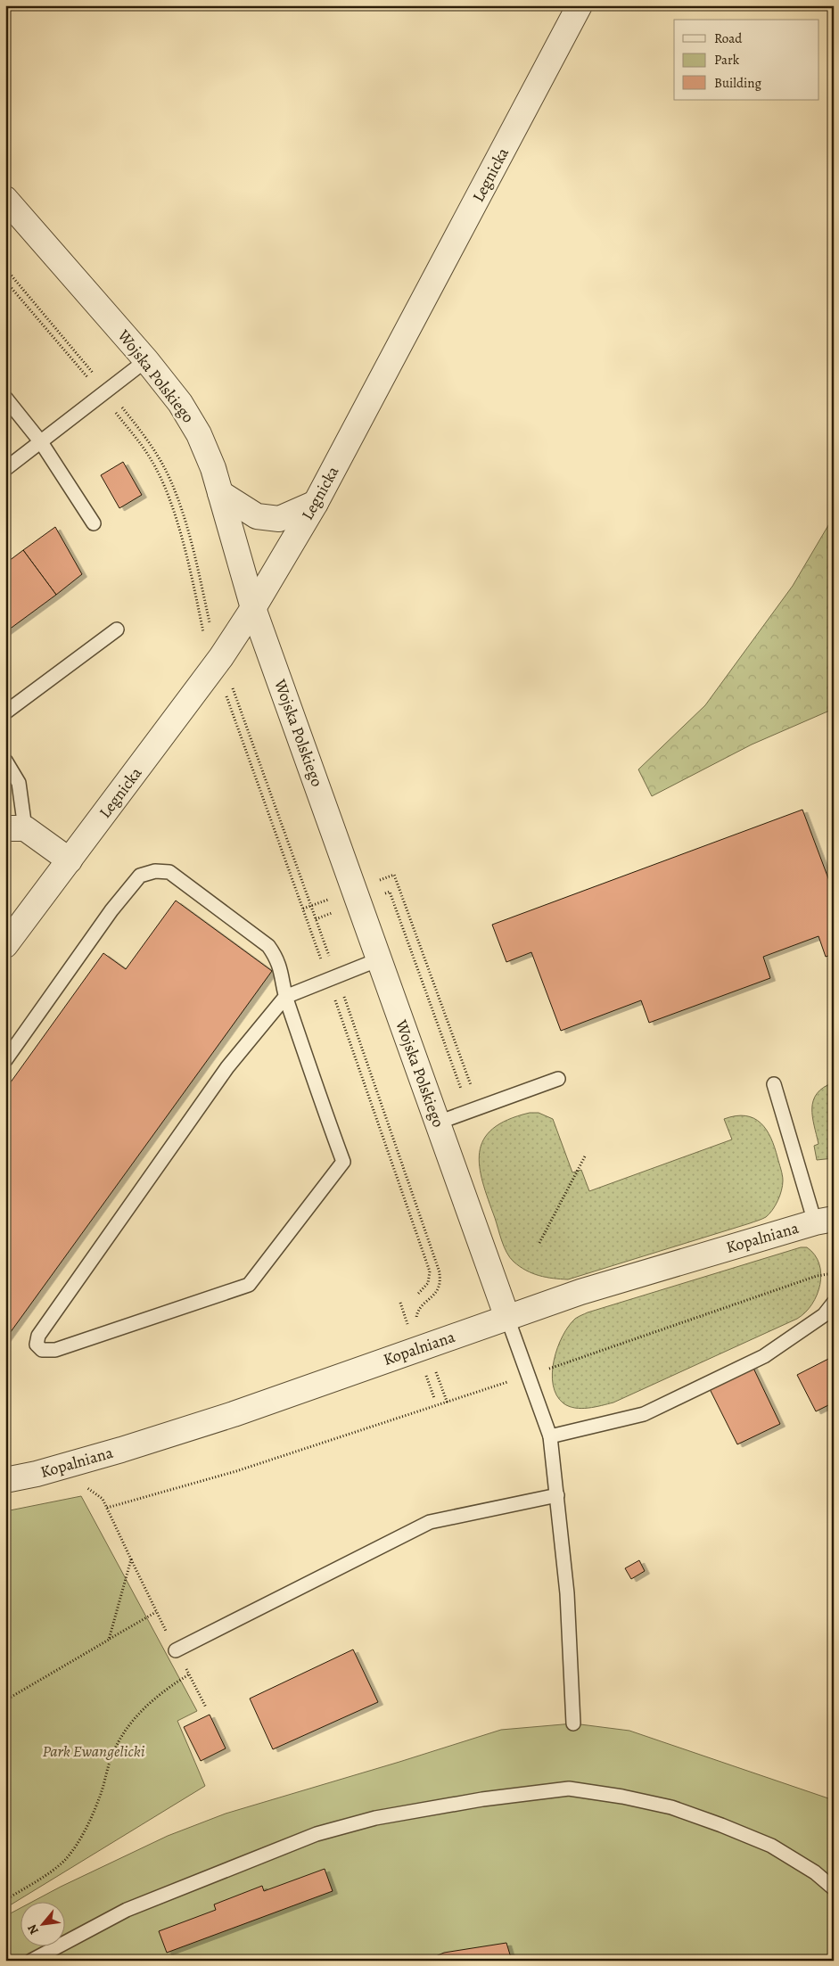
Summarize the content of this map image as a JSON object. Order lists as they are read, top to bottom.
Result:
{
  "streets": {
    "street": ["Legnicka", "Wojska Polskiego", "Kopalniana"]
  },
  "crossings": [
    ["Legnicka", "Wojska Polskiego"],
    ["Wojska Polskiego", "Kopalniana"]
  ],
  "parks": ["Park Ewangelicki"],
  "legend": ["Road", "Park", "Building"],
  "north": "bottom left"
}
